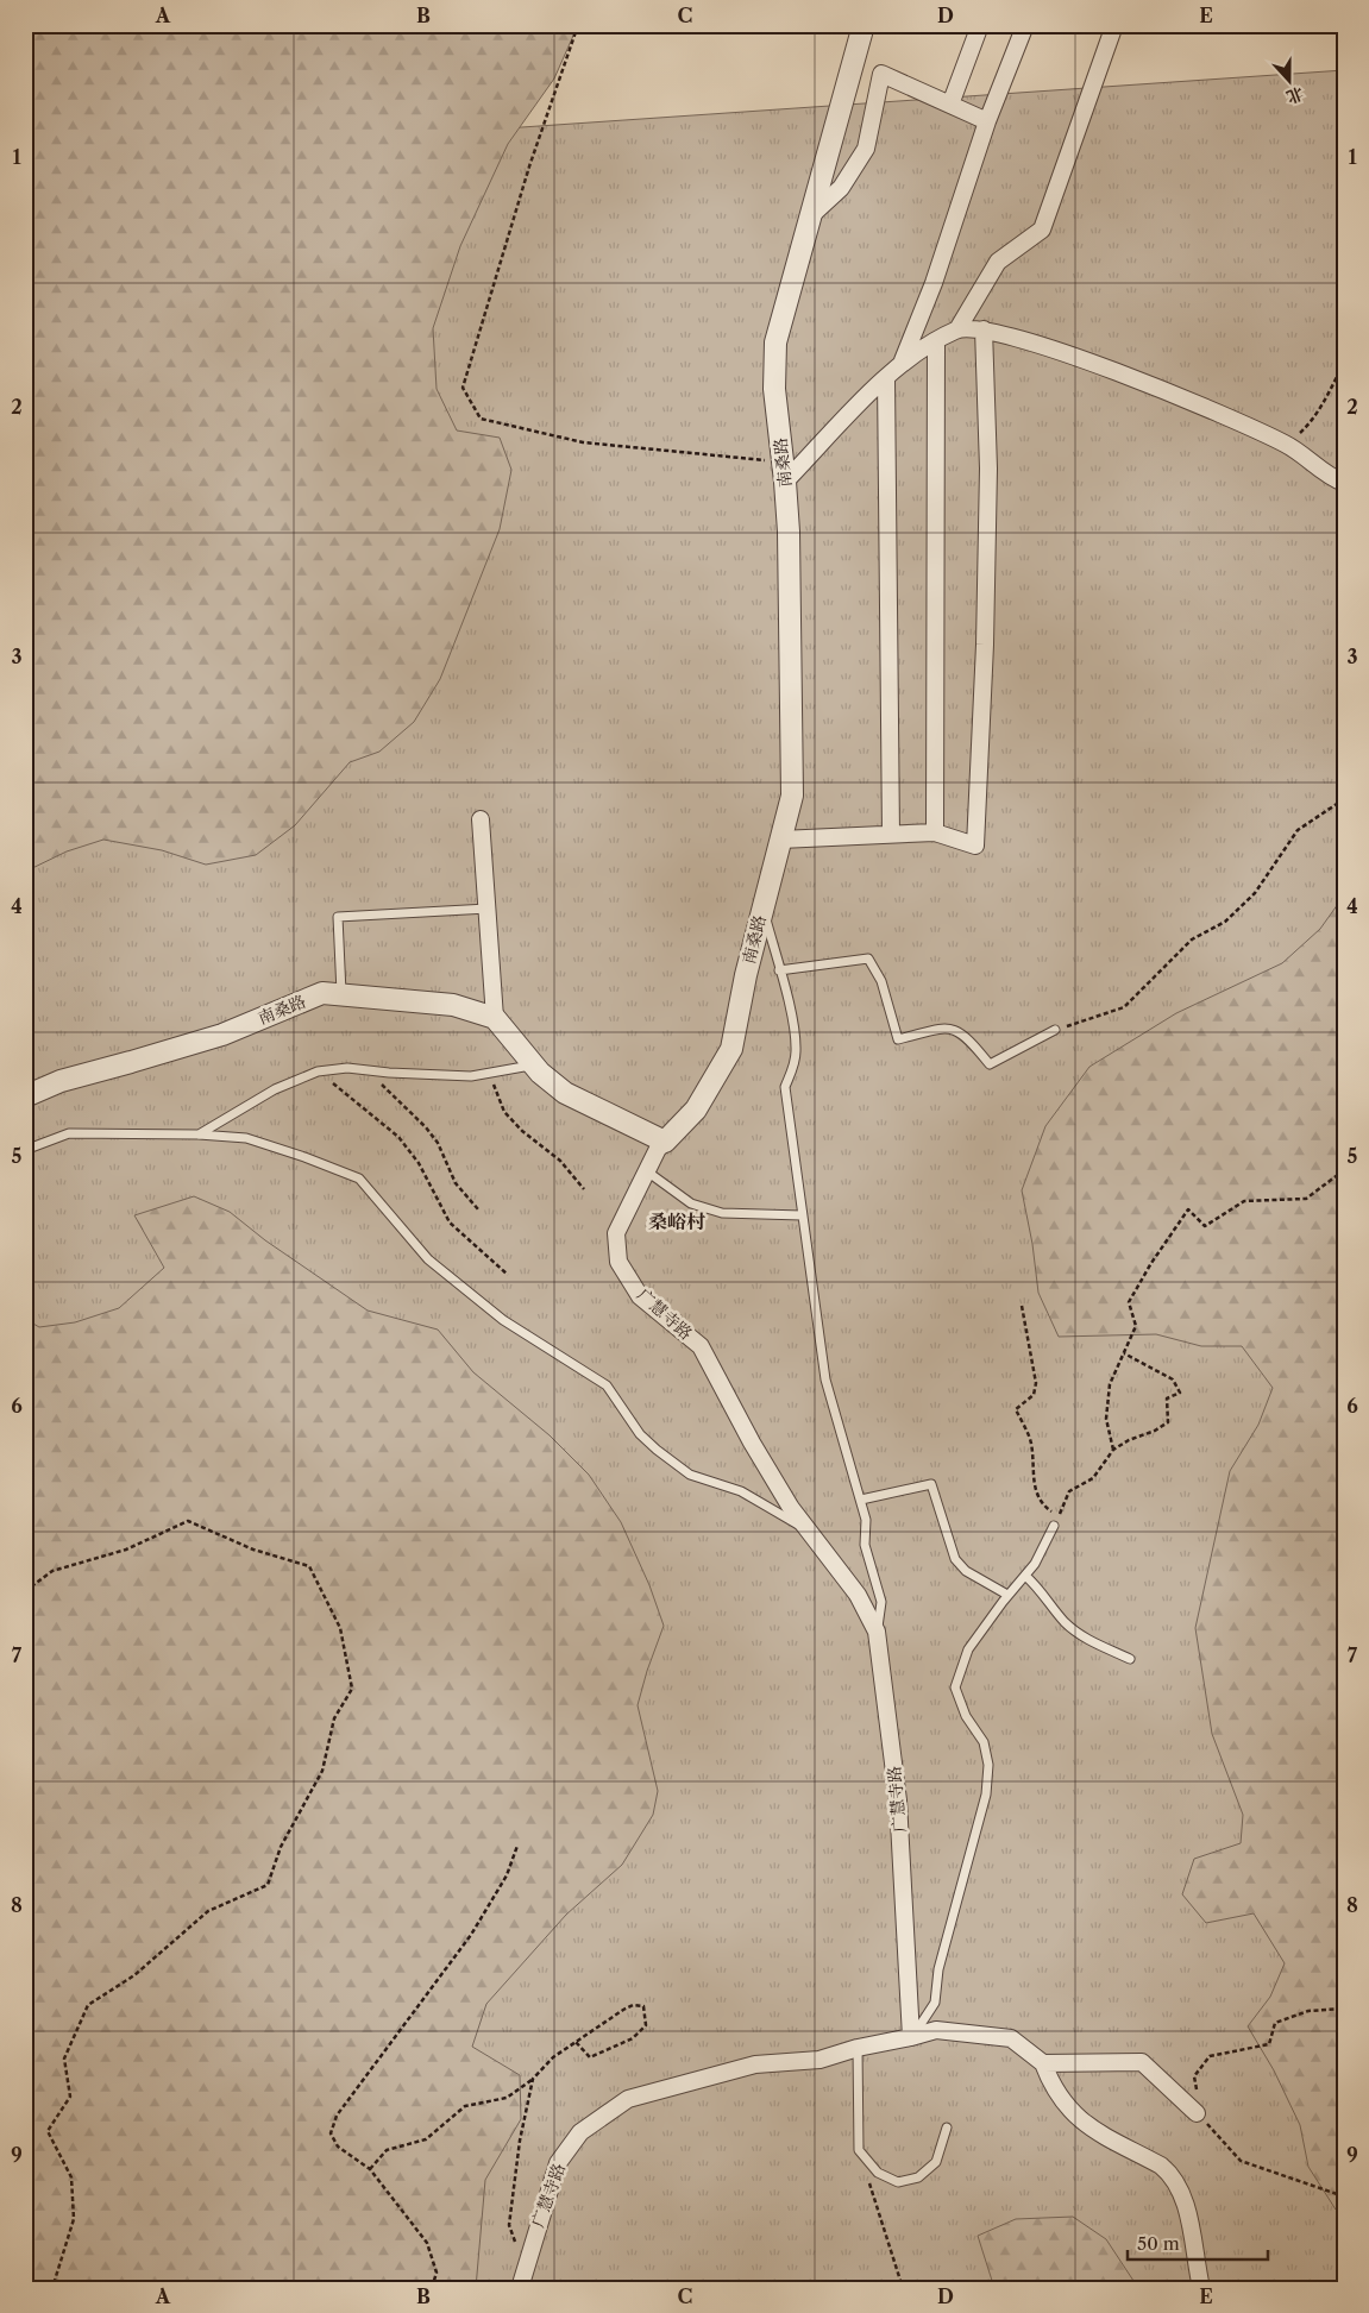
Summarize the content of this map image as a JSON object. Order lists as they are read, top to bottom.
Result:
{
  "streets": {
    "street": ["南桑路", "广慧寺路"]
  },
  "crossings": [
    ["南桑路", "广慧寺路"]
  ],
  "districts": ["桑峪村"],
  "scale_bar": "50 m",
  "north": "bottom",
  "grid": {
    "columns": [
      "A",
      "B",
      "C",
      "D",
      "E"
    ],
    "rows": [
      "1",
      "2",
      "3",
      "4",
      "5",
      "6",
      "7",
      "8",
      "9"
    ]
  }
}
